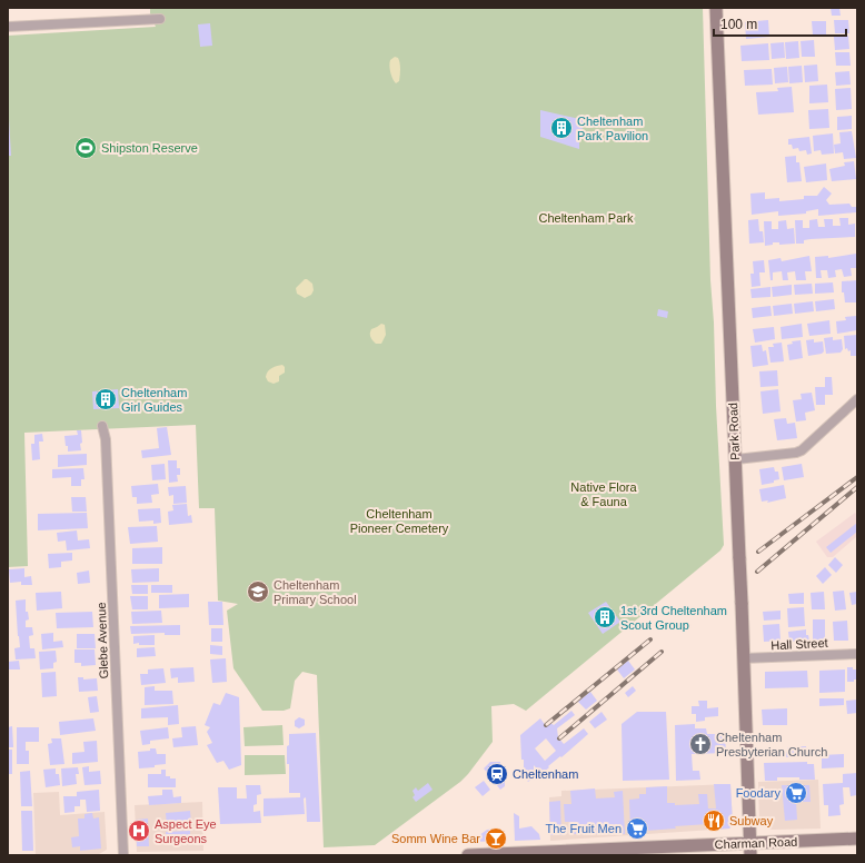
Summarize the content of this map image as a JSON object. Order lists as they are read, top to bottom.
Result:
{
  "streets": {
    "street": [
      "Park Road",
      "Glebe Avenue",
      "Hall Street",
      "Charman Road"
    ]
  },
  "crossings": [
    ["Park Road", "Hall Street"],
    ["Park Road", "Charman Road"]
  ],
  "parks": ["Cheltenham Park", "Native Flora & Fauna", "Cheltenham Pioneer Cemetery"],
  "places": {
    "building": ["Cheltenham Park Pavilion", "Cheltenham Girl Guides", "1st 3rd Cheltenham Scout Group"],
    "sports": ["Shipston Reserve"],
    "school or university": ["Cheltenham Primary School"],
    "church": ["Cheltenham Presbyterian Church"],
    "station": ["Cheltenham"],
    "supermarket": ["Foodary", "The Fruit Men"],
    "restaurant": ["Subway"],
    "hospital": ["Aspect Eye Surgeons"],
    "bar": ["Somm Wine Bar"]
  },
  "scale_bar": "100 m"
}
